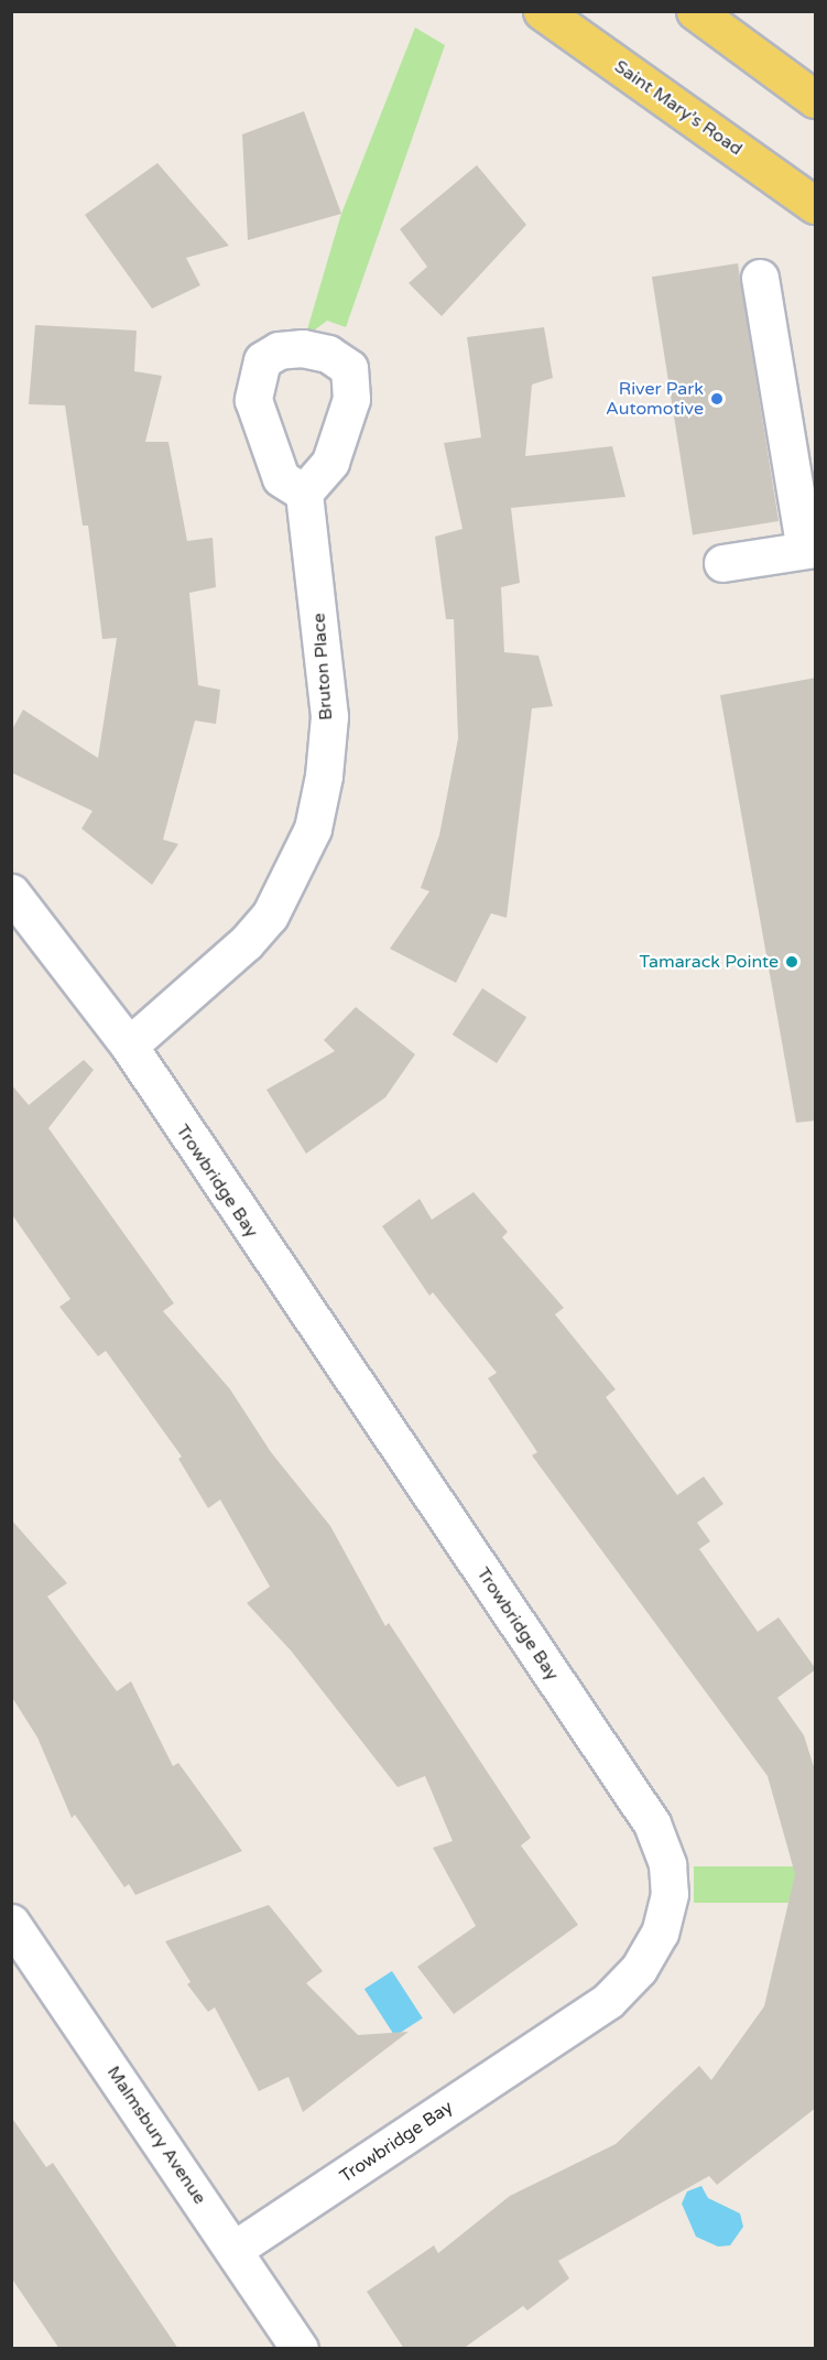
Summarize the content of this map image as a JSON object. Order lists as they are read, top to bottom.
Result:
{
  "streets": {
    "main road": ["Saint Mary’s Road"],
    "street": ["Bruton Place", "Trowbridge Bay", "Malmsbury Avenue"]
  },
  "crossings": [
    ["Bruton Place", "Trowbridge Bay"],
    ["Trowbridge Bay", "Malmsbury Avenue"]
  ],
  "places": ["River Park Automotive", "Tamarack Pointe"]
}
